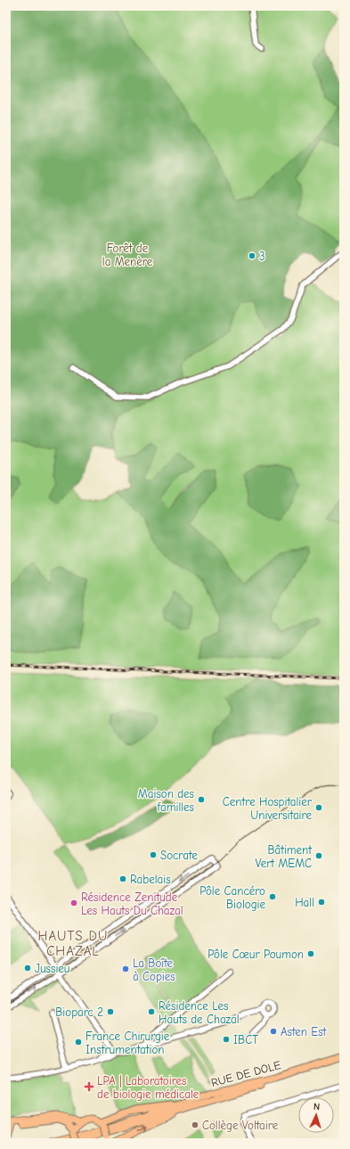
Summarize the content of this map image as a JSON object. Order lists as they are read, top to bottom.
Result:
{
  "streets": {
    "main road": ["RUE DE DOLE"]
  },
  "districts": ["HAUTS DU CHAZAL"],
  "parks": ["Forêt de la Menère"],
  "places": {
    "other": [
      "3",
      "Maison des familles",
      "Centre Hospitalier Universitaire",
      "Socrate",
      "Bâtiment Vert MEMC",
      "Rabelais",
      "Pôle Cancéro Biologie",
      "Hall",
      "Résidence Zenitude Les Hauts Du Chazal",
      "Pôle Cœur Poumon",
      "Jussieu",
      "La Boîte à Copies",
      "Bioparc 2",
      "Résidence Les Hauts de Chazal",
      "Asten Est",
      "IBCT",
      "France Chirurgie Instrumentation",
      "Collège Voltaire"
    ],
    "health": ["LPA | Laboratoires de biologie médicale"]
  },
  "north": "top"
}
